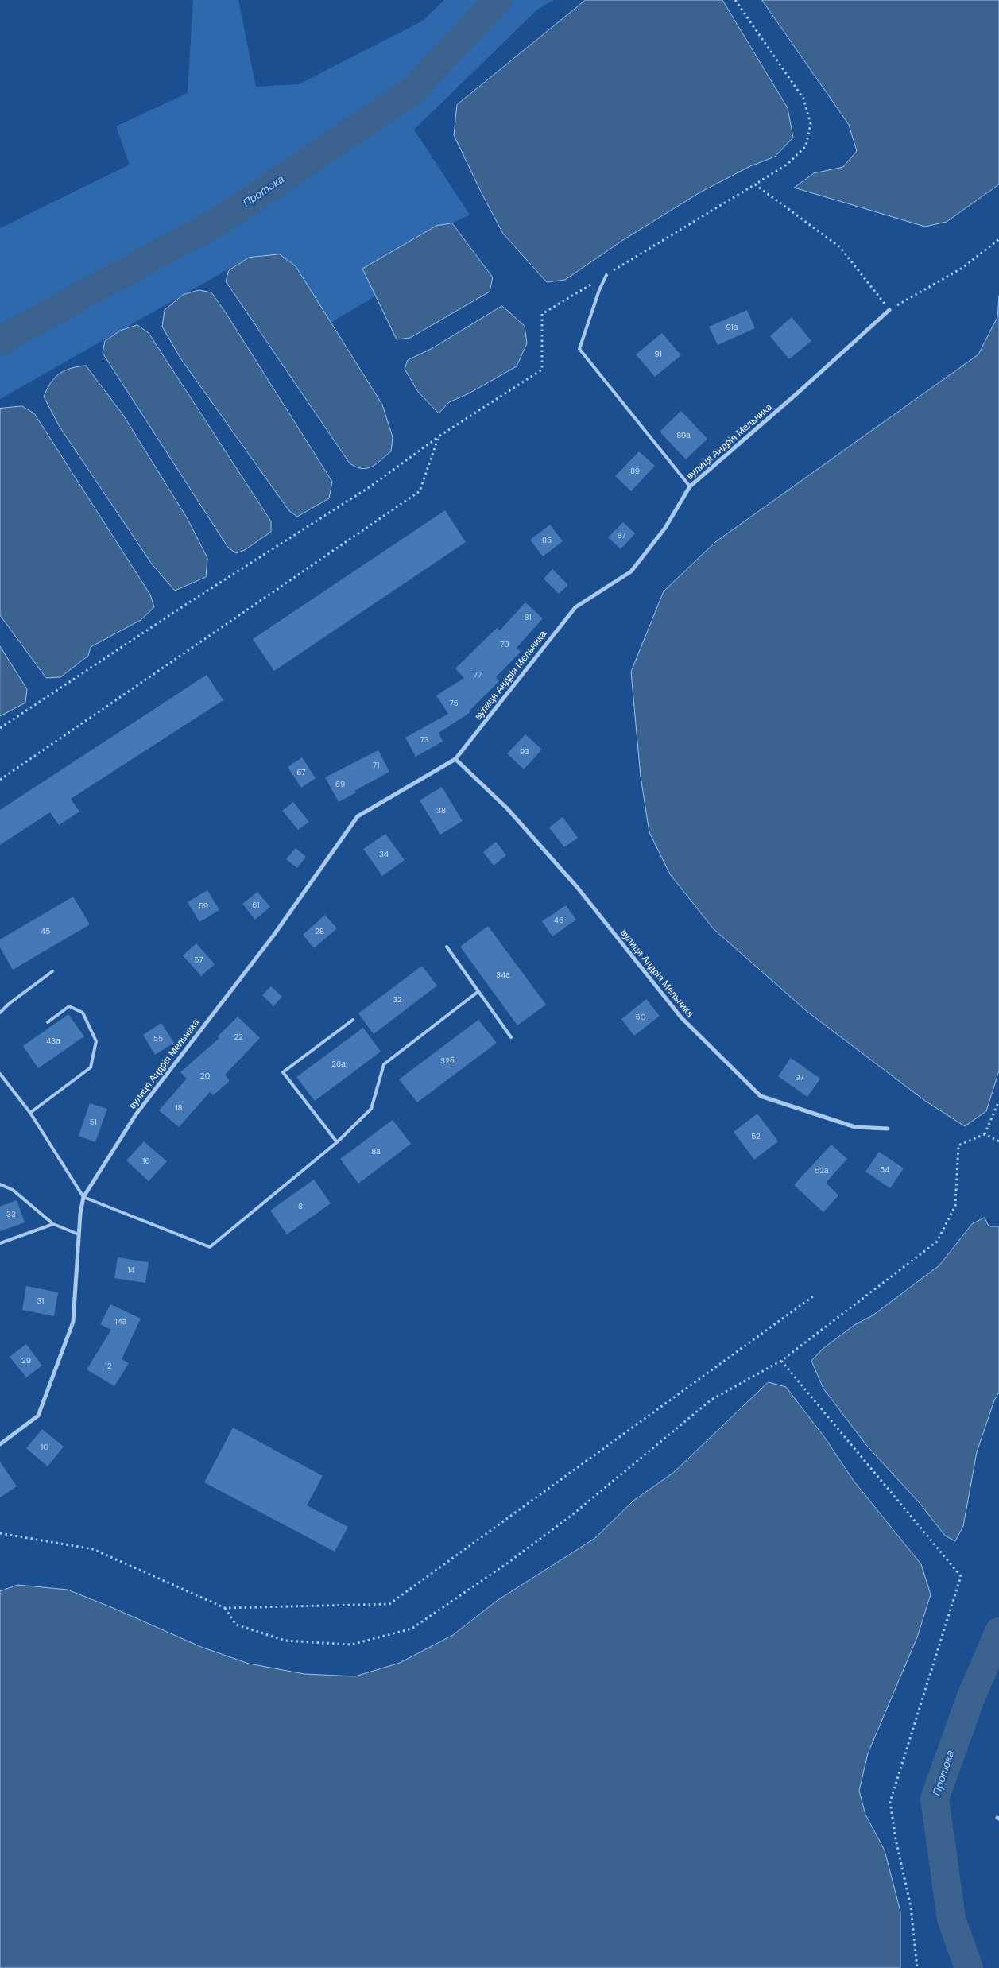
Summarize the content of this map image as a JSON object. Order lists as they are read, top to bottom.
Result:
{
  "streets": {
    "street": ["вулиця Андрія Мельника"]
  },
  "water": ["Протока"],
  "house_numbers": [
    "91а",
    "91",
    "89а",
    "89",
    "87",
    "85",
    "81",
    "79",
    "77",
    "75",
    "73",
    "93",
    "71",
    "67",
    "69",
    "38",
    "34",
    "61",
    "59",
    "46",
    "45",
    "28",
    "57",
    "34а",
    "32",
    "50",
    "22",
    "55",
    "43а",
    "32б",
    "26а",
    "20",
    "97",
    "18",
    "51",
    "52",
    "8а",
    "16",
    "54",
    "52а",
    "8",
    "33",
    "14",
    "31",
    "14а",
    "29",
    "12",
    "10"
  ]
}
